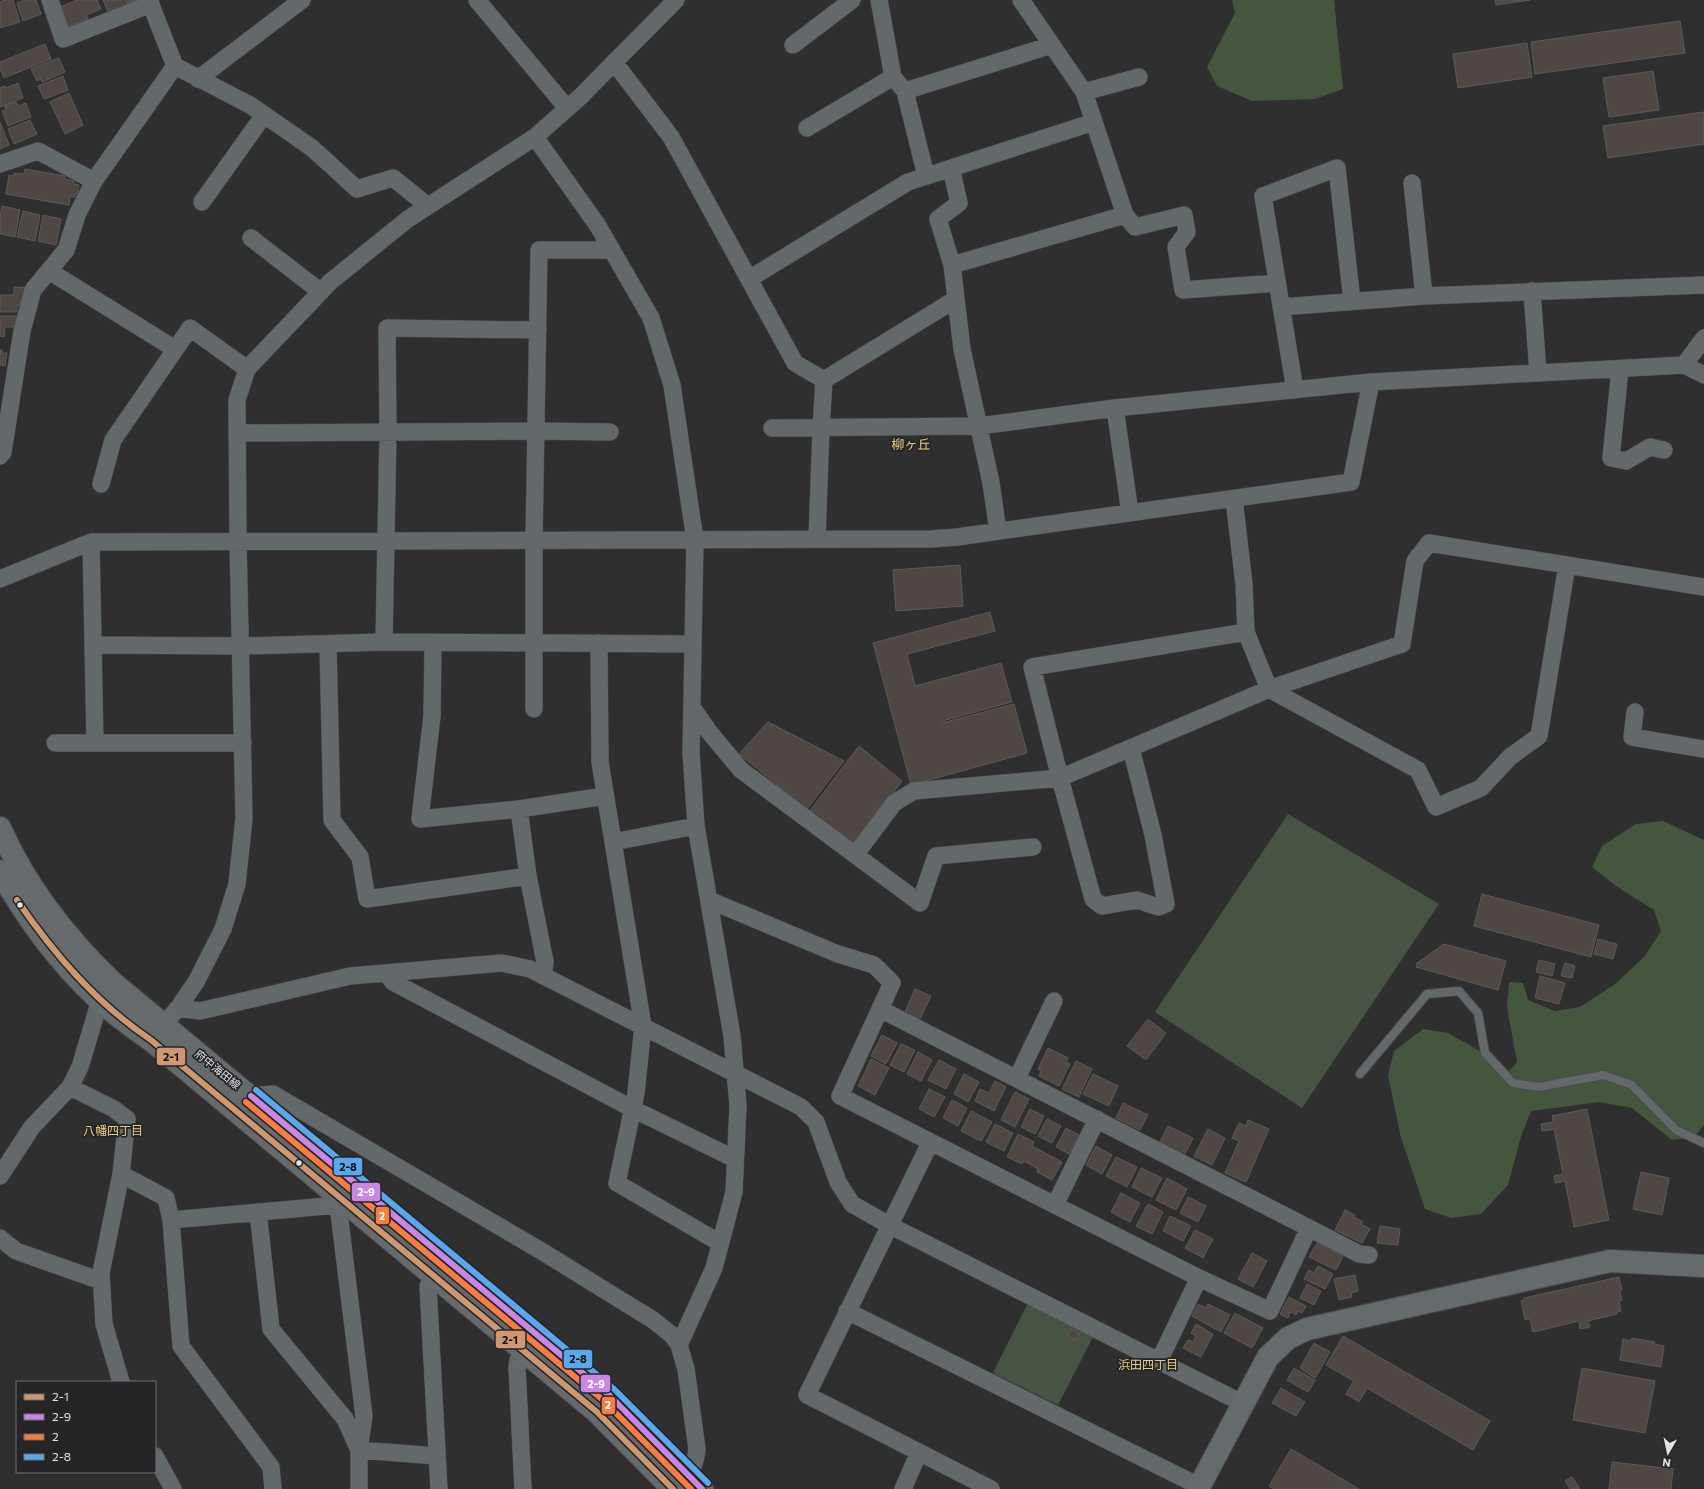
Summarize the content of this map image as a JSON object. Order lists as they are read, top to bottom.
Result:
{
  "streets": {
    "main road": ["府中海田線"]
  },
  "districts": ["柳ヶ丘", "八幡四丁目", "浜田四丁目"],
  "lines": [
    "transit line 2-1",
    "transit line 2-8",
    "transit line 2-9",
    "transit line 2"
  ],
  "legend": [
    "2-1",
    "2-9",
    "2",
    "2-8"
  ],
  "north": "bottom"
}
